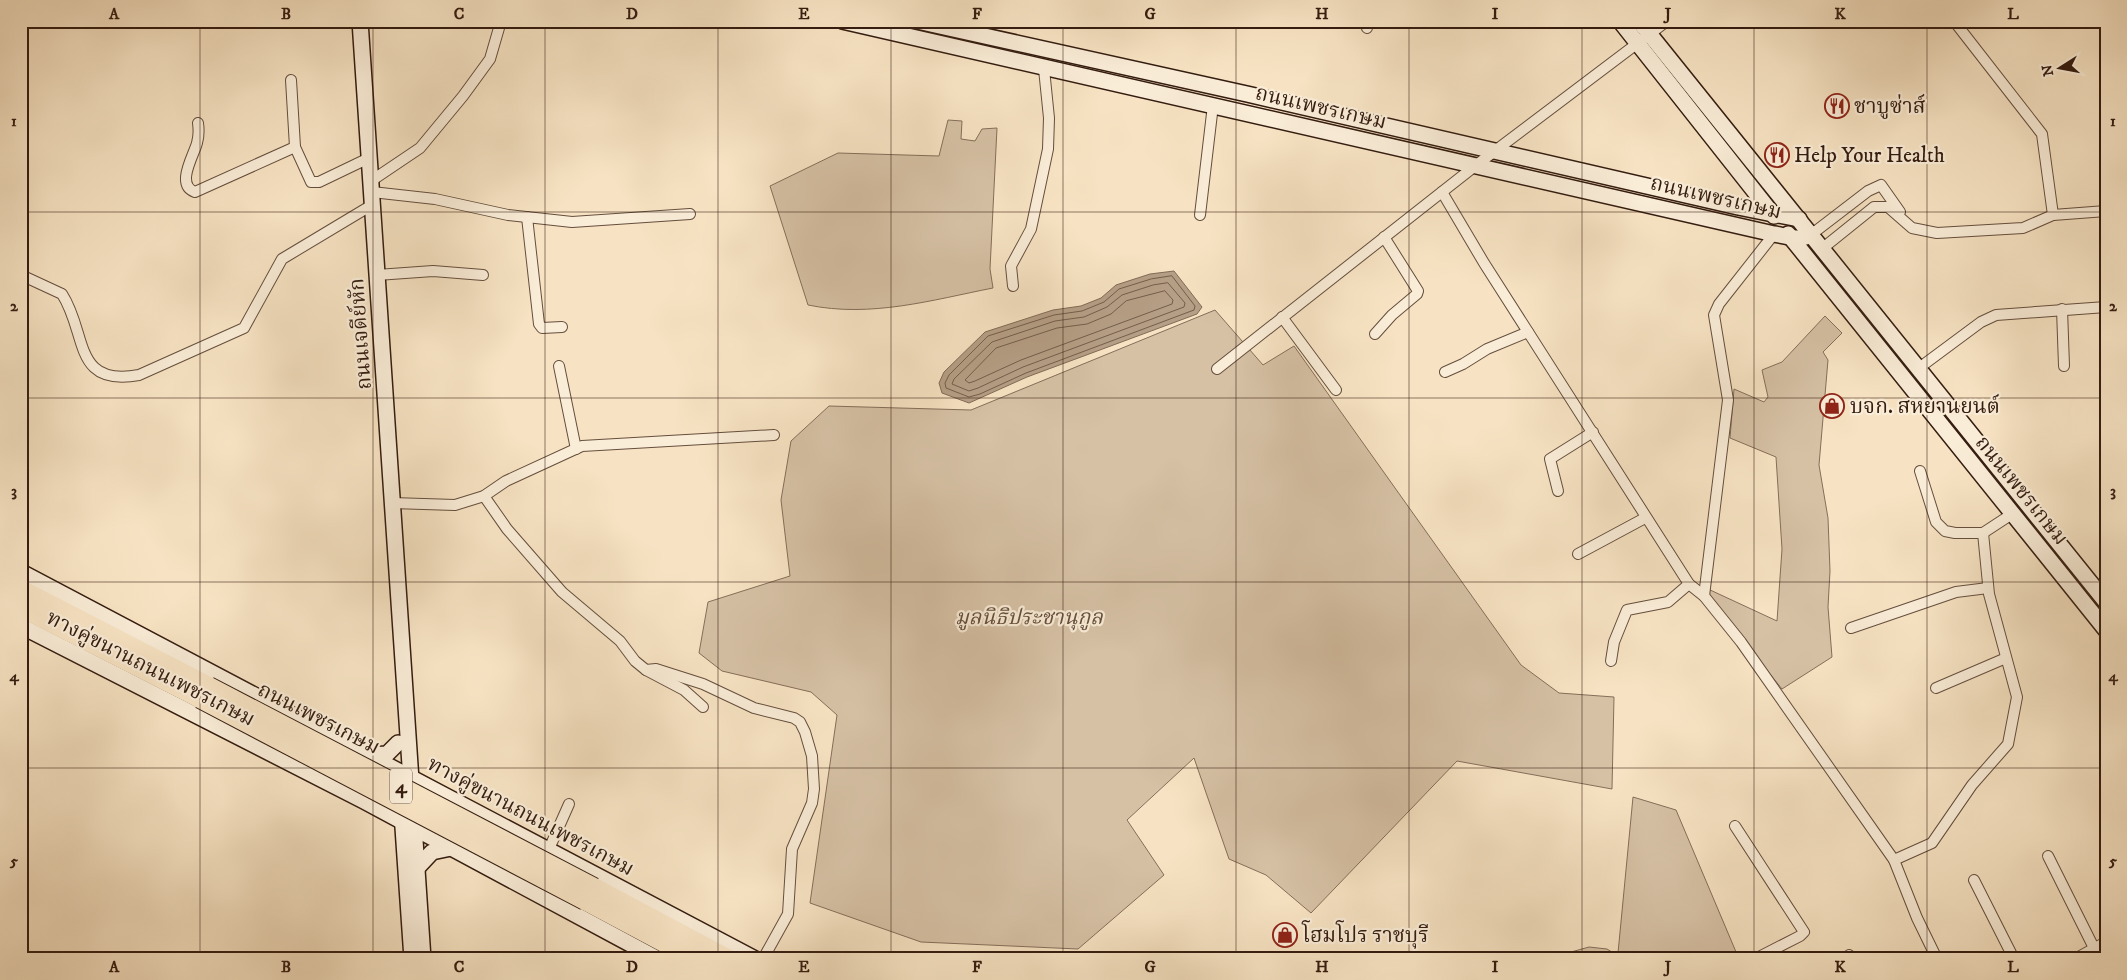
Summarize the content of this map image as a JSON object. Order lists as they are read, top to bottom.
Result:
{
  "streets": {
    "highway": ["ถนนเพชรเกษม", "4"],
    "main road": ["ถนนเจดีย์หัก", "ทางคู่ขนานถนนเพชรเกษม"]
  },
  "crossings": [
    ["ถนนเจดีย์หัก", "ทางคู่ขนานถนนเพชรเกษม"]
  ],
  "parks": ["มูลนิธิประชานุกูล"],
  "places": {
    "restaurant": ["ชาบูซ่าส์", "Help Your Health"],
    "shop": ["บจก. สหยานยนต์", "โฮมโปร ราชบุรี"]
  },
  "north": "left",
  "grid": {
    "columns": [
      "A",
      "B",
      "C",
      "D",
      "E",
      "F",
      "G",
      "H",
      "I",
      "J",
      "K",
      "L"
    ],
    "rows": [
      "1",
      "2",
      "3",
      "4",
      "5"
    ]
  }
}
